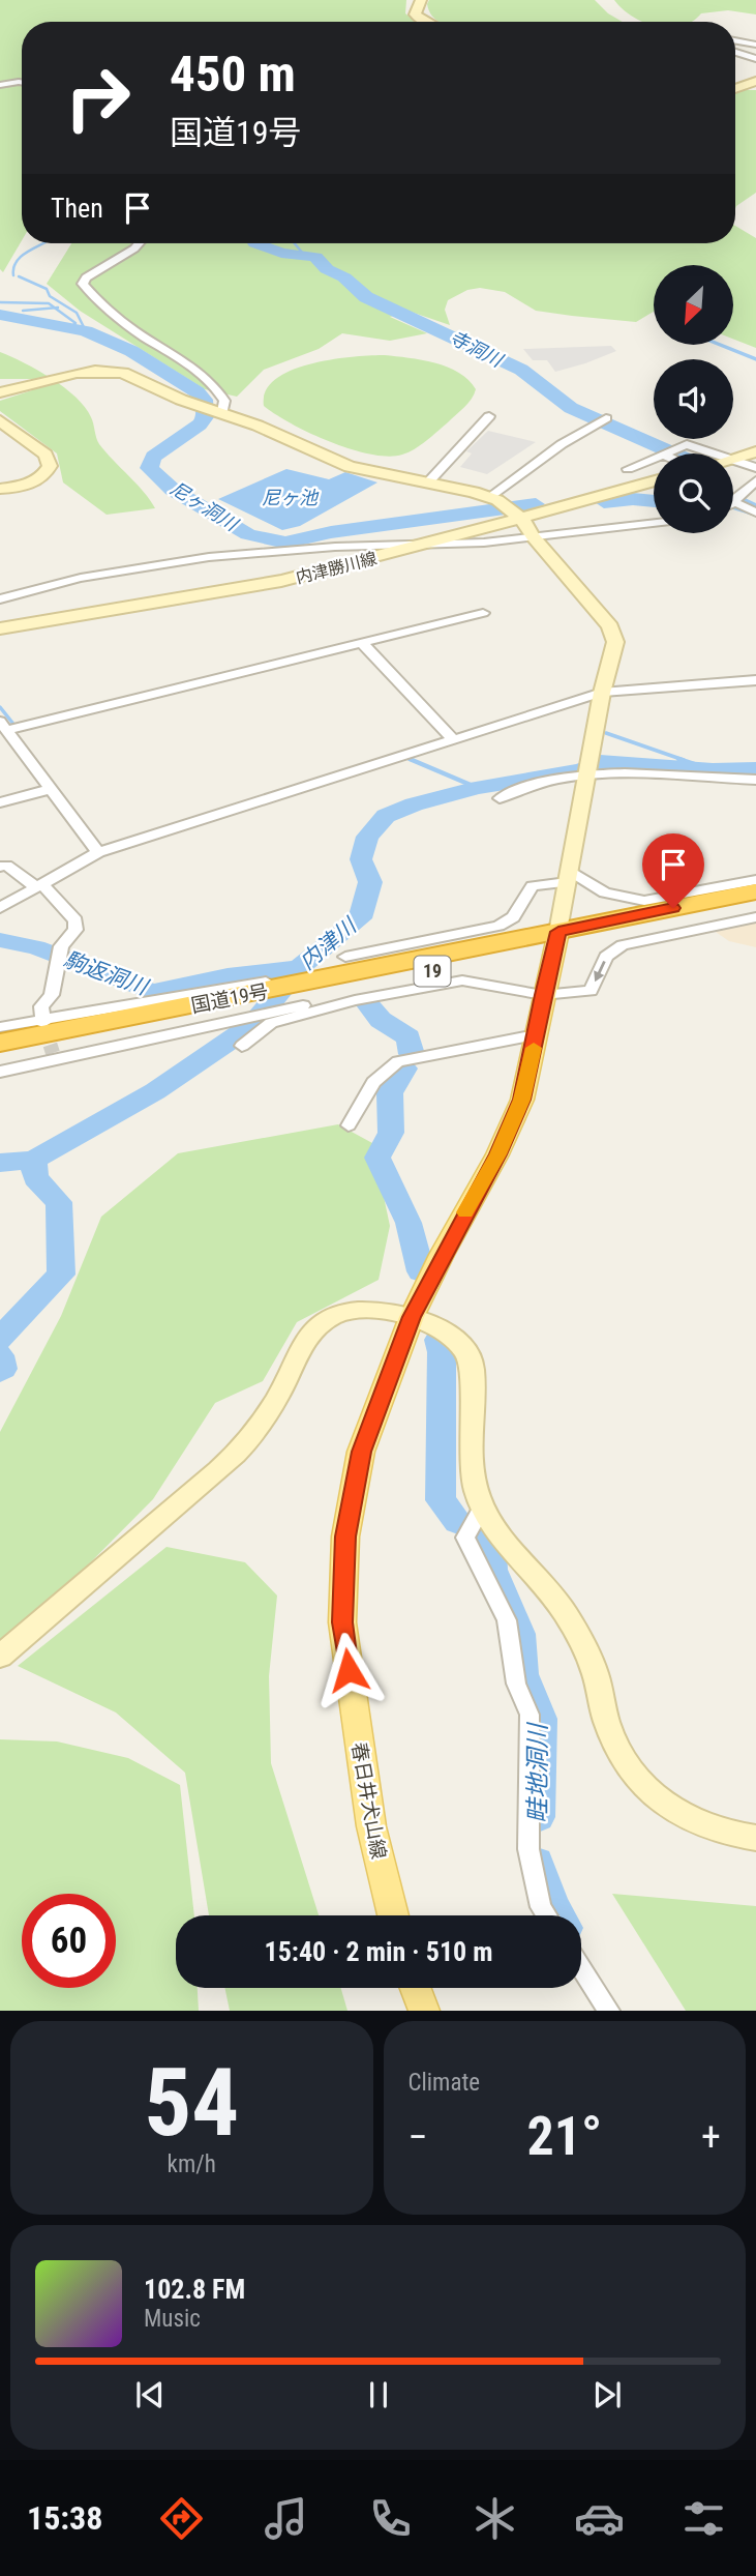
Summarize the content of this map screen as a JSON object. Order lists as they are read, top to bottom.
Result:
{
  "streets": {
    "highway": ["19", "国道19号"],
    "main road": ["春日井犬山線"],
    "street": ["内津勝川線"]
  },
  "crossings": [
    ["国道19号", "春日井犬山線"]
  ],
  "water": [
    "寺洞川",
    "尼ヶ池",
    "尼ヶ洞川",
    "内津川",
    "駒返洞川",
    "畦地洞川"
  ],
  "north": "bottom left",
  "page": {
    "turn": ["450 m", "国道19号"],
    "then": "Then",
    "limit": "60",
    "trip": "15:40 · 2 min · 510 m",
    "tile": [
      ["54", "km/h"],
      "Climate"
    ],
    "heat": ["−", "21°", "+"],
    "song": ["102.8 FM", "Music"],
    "tabs": "15:38"
  }
}
